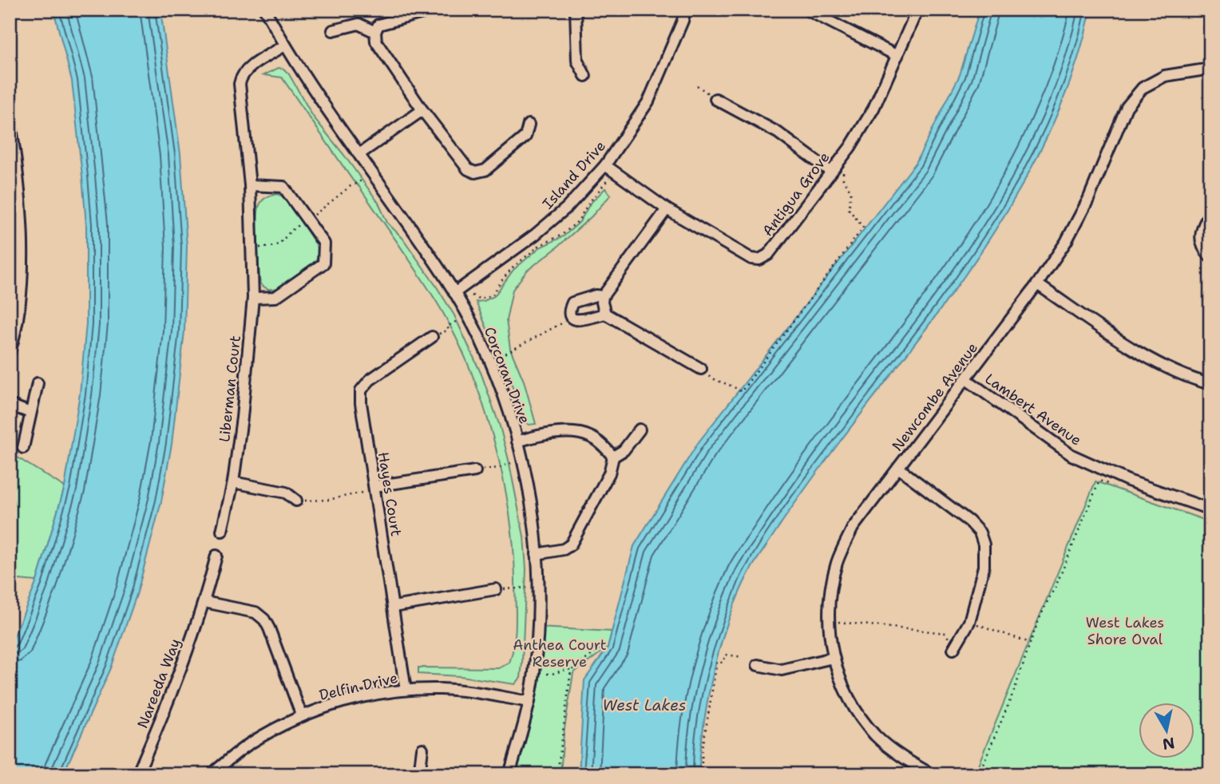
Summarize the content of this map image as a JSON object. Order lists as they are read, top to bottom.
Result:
{
  "streets": {
    "street": [
      "Island Drive",
      "Antigua Grove",
      "Corcoran Drive",
      "Liberman Court",
      "Newcombe Avenue",
      "Lambert Avenue",
      "Hayes Court",
      "Nareeda Way",
      "Delfin Drive"
    ]
  },
  "crossings": [
    ["Island Drive", "Antigua Grove"],
    ["Island Drive", "Corcoran Drive"],
    ["Corcoran Drive", "Liberman Court"],
    ["Corcoran Drive", "Delfin Drive"],
    ["Newcombe Avenue", "Lambert Avenue"],
    ["Hayes Court", "Delfin Drive"]
  ],
  "water": ["West Lakes"],
  "parks": ["West Lakes Shore Oval", "Anthea Court Reserve"],
  "north": "bottom"
}
